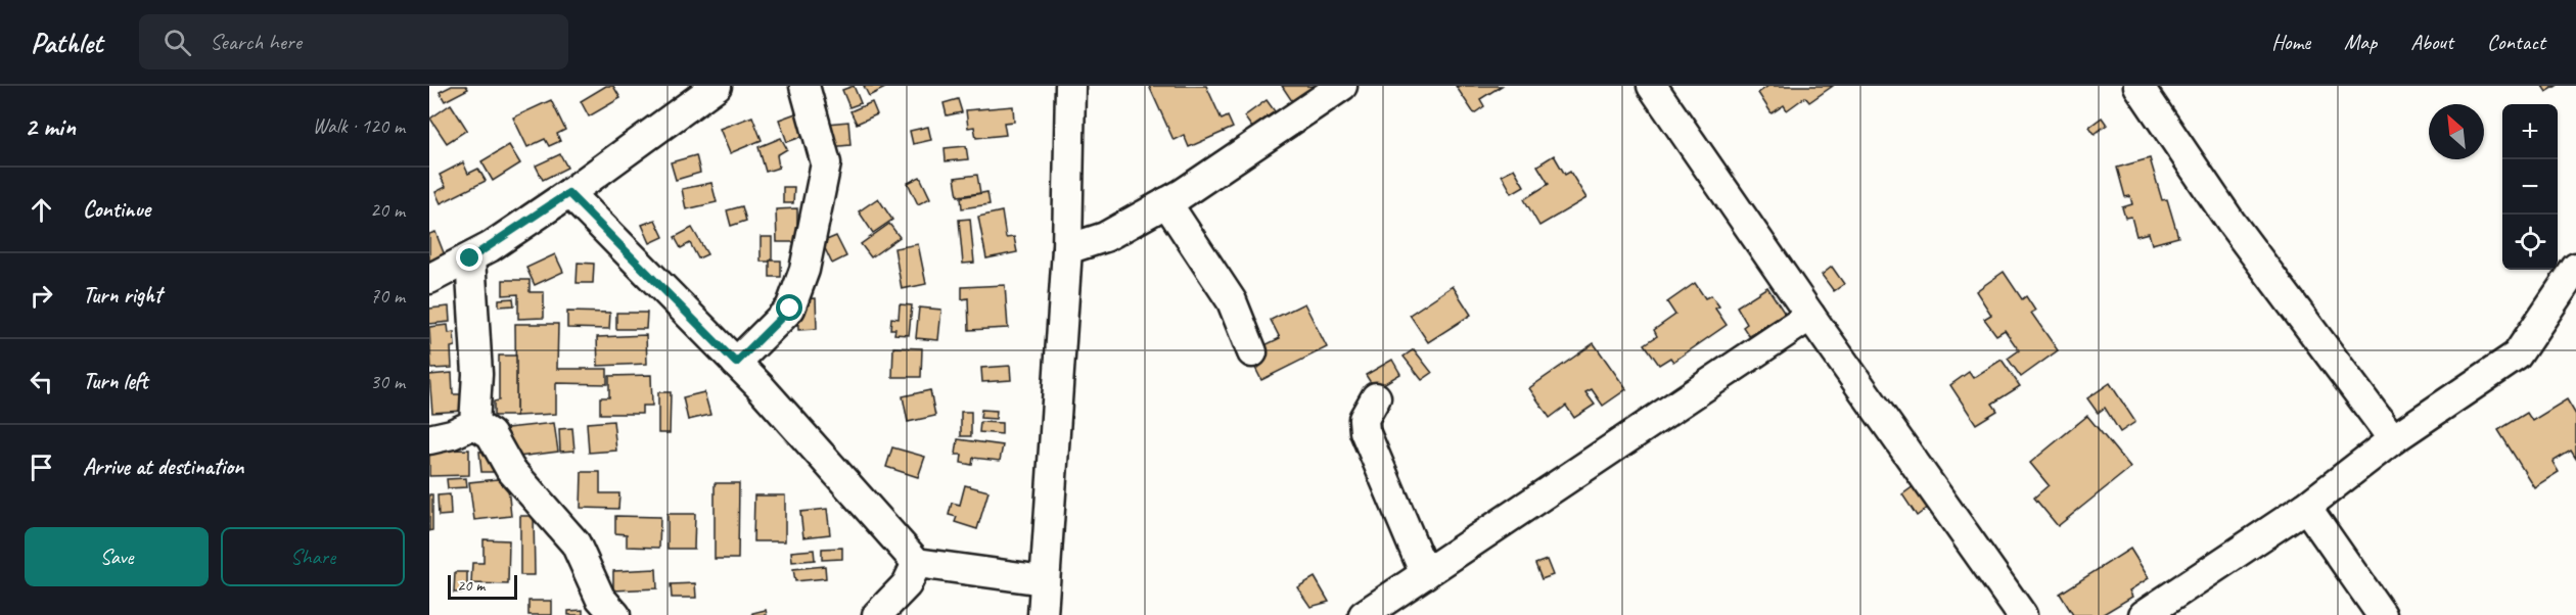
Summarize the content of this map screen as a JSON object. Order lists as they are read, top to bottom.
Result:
{
  "scale_bar": "20 m",
  "north": "top left",
  "page": {
    "header": "Pathlet",
    "search": "Search here",
    "nav": [
      "Home",
      "Map",
      "About",
      "Contact"
    ],
    "heading": ["2 min", "Walk · 120 m"],
    "map_buttons": ["+", "−"],
    "list": [
      ["Continue", "20 m"],
      ["Turn right", "70 m"],
      ["Turn left", "30 m"],
      "Arrive at destination"
    ],
    "buttons": ["Save", "Share"],
    "scale": "20 m"
  }
}
